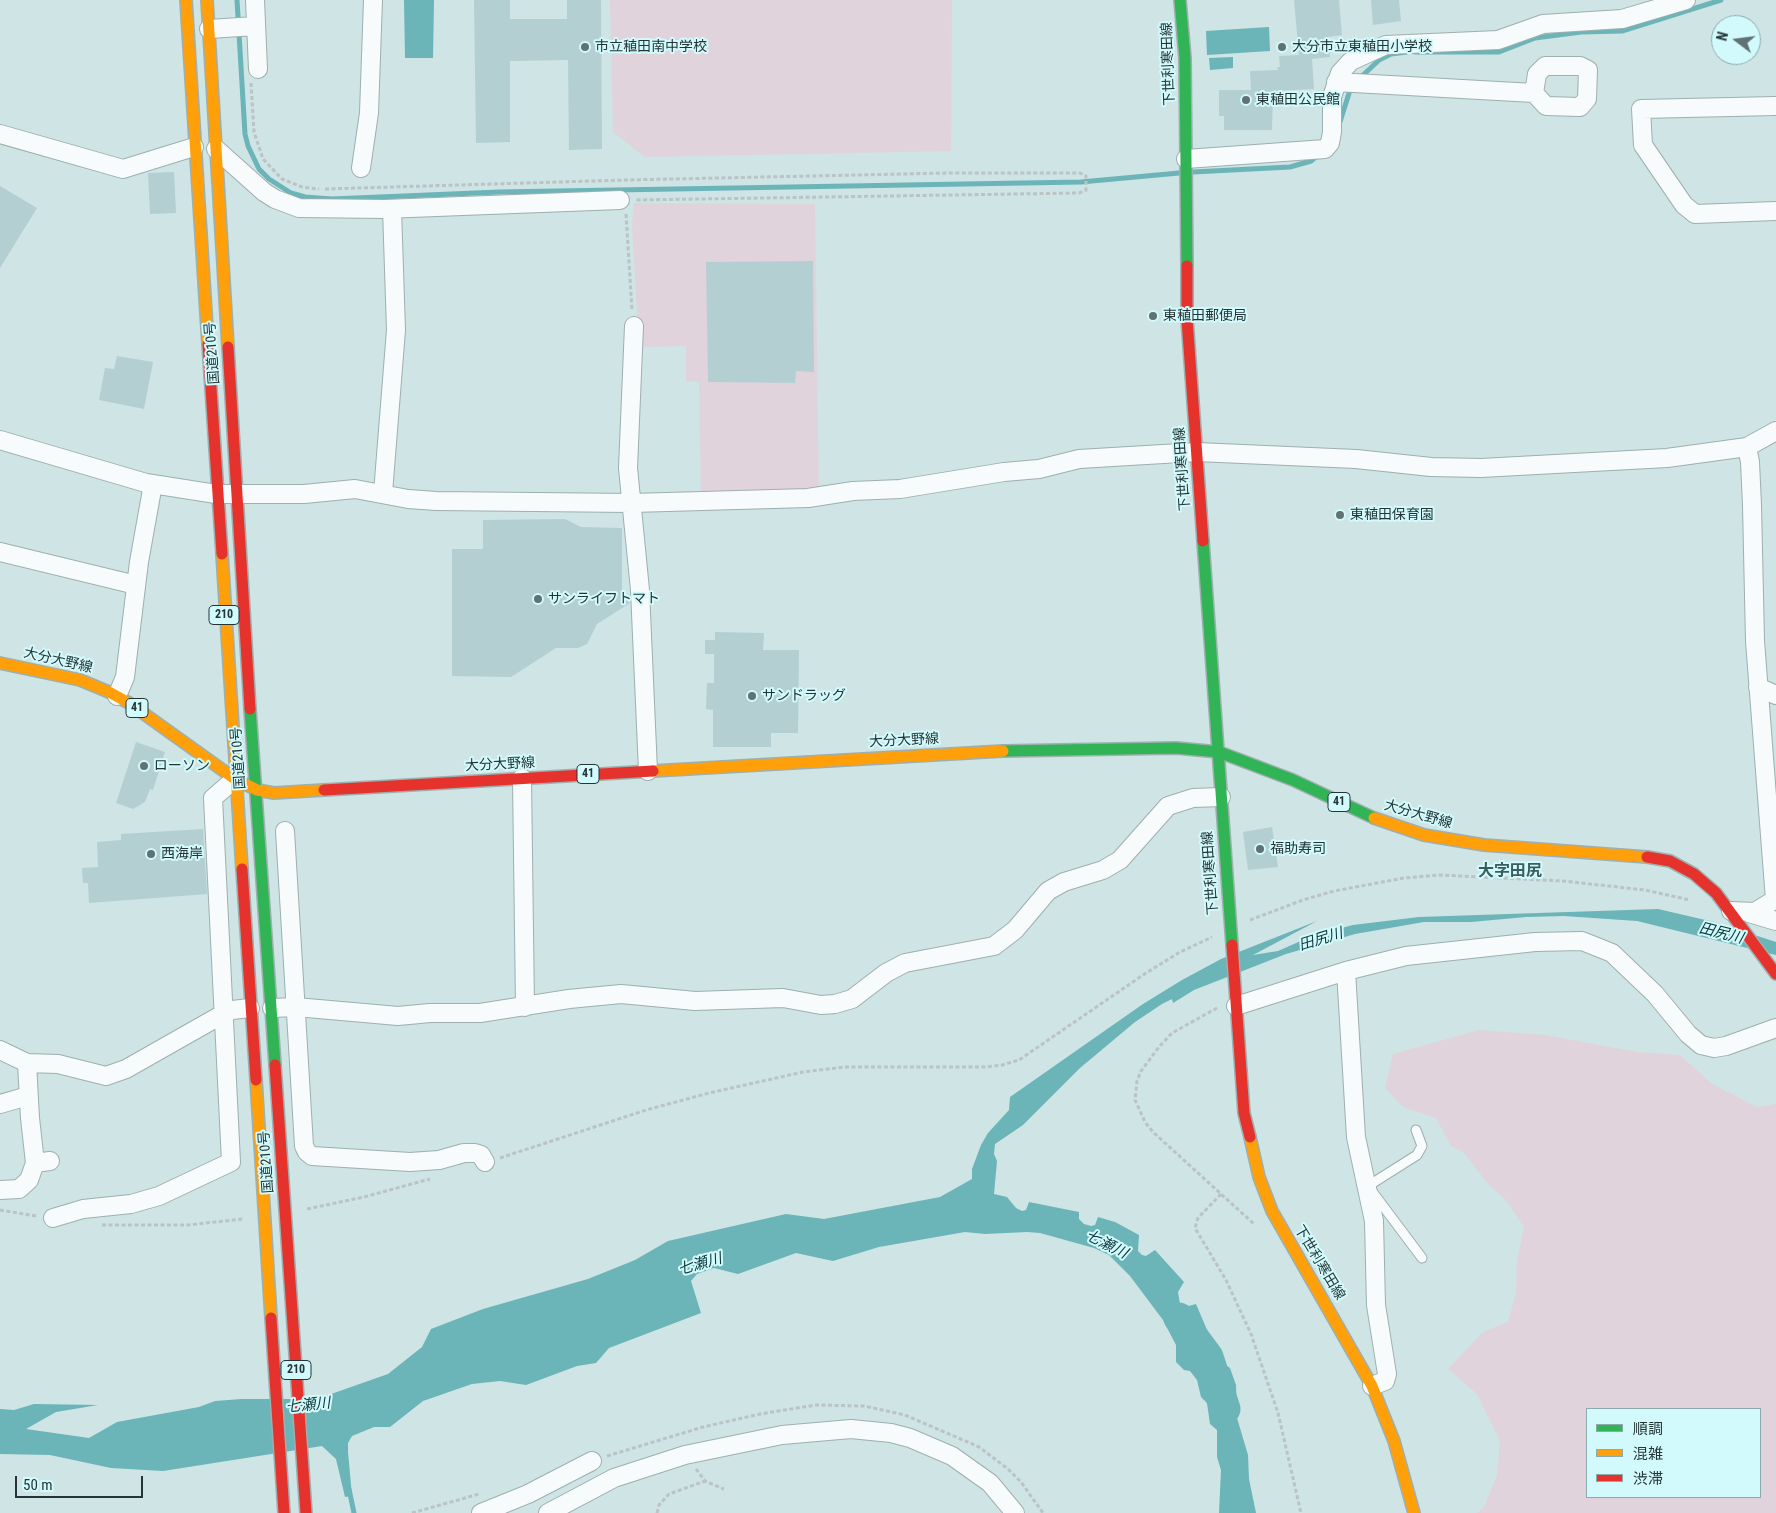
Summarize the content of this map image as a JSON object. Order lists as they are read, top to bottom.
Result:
{
  "streets": {
    "main road": [
      "下世利寒田線",
      "国道210号",
      "210",
      "大分大野線",
      "41"
    ]
  },
  "crossings": [
    ["下世利寒田線", "大分大野線"],
    ["国道210号", "大分大野線"]
  ],
  "districts": ["大字田尻"],
  "water": ["田尻川", "七瀬川"],
  "places": [
    "市立稙田南中学校",
    "大分市立東稙田小学校",
    "東稙田公民館",
    "東稙田郵便局",
    "東稙田保育園",
    "サンライフトマト",
    "サンドラッグ",
    "ローソン",
    "福助寿司",
    "西海岸"
  ],
  "legend": ["順調", "混雑", "渋滞"],
  "scale_bar": "50 m",
  "north": "left"
}
